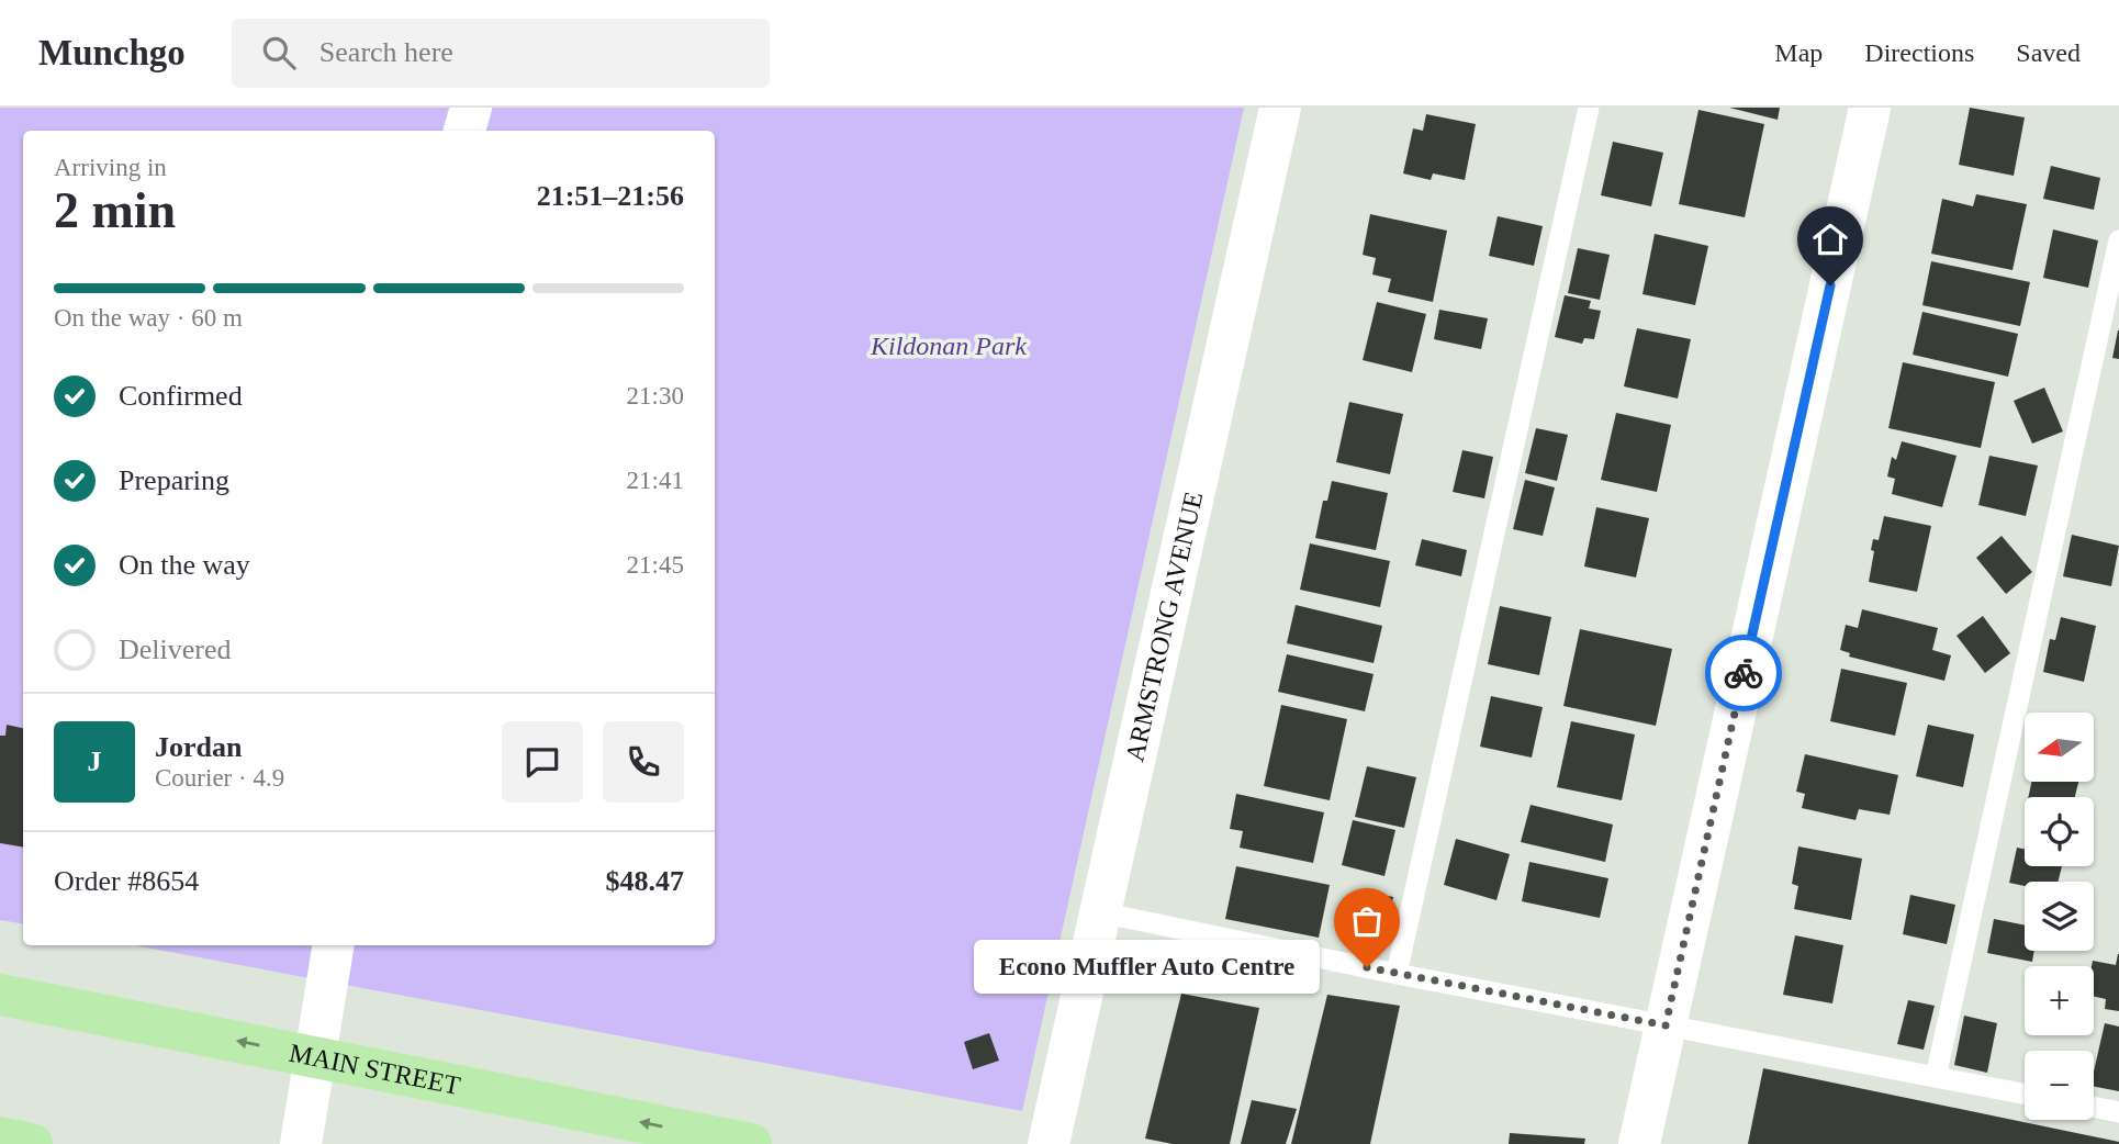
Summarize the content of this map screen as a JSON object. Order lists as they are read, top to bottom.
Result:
{
  "streets": {
    "main road": ["MAIN STREET"],
    "street": ["ARMSTRONG AVENUE"]
  },
  "one_way": ["MAIN STREET"],
  "parks": ["Kildonan Park"],
  "places": ["Econo Muffler Auto Centre"],
  "north": "left",
  "page": {
    "header": "Munchgo",
    "search": "Search here",
    "nav": ["Map", "Directions", "Saved"],
    "heading": ["2 min", "Arriving in", "21:51–21:56"],
    "panel": [
      "Jordan",
      "Courier · 4.9",
      "Order #8654",
      "$48.47"
    ],
    "bar": "On the way · 60 m",
    "list": [
      ["Confirmed", "21:30"],
      ["Preparing", "21:41"],
      ["On the way", "21:45"],
      "Delivered"
    ],
    "map_buttons": ["+", "−"],
    "round": "J",
    "bubble": "Econo Muffler Auto Centre"
  }
}
